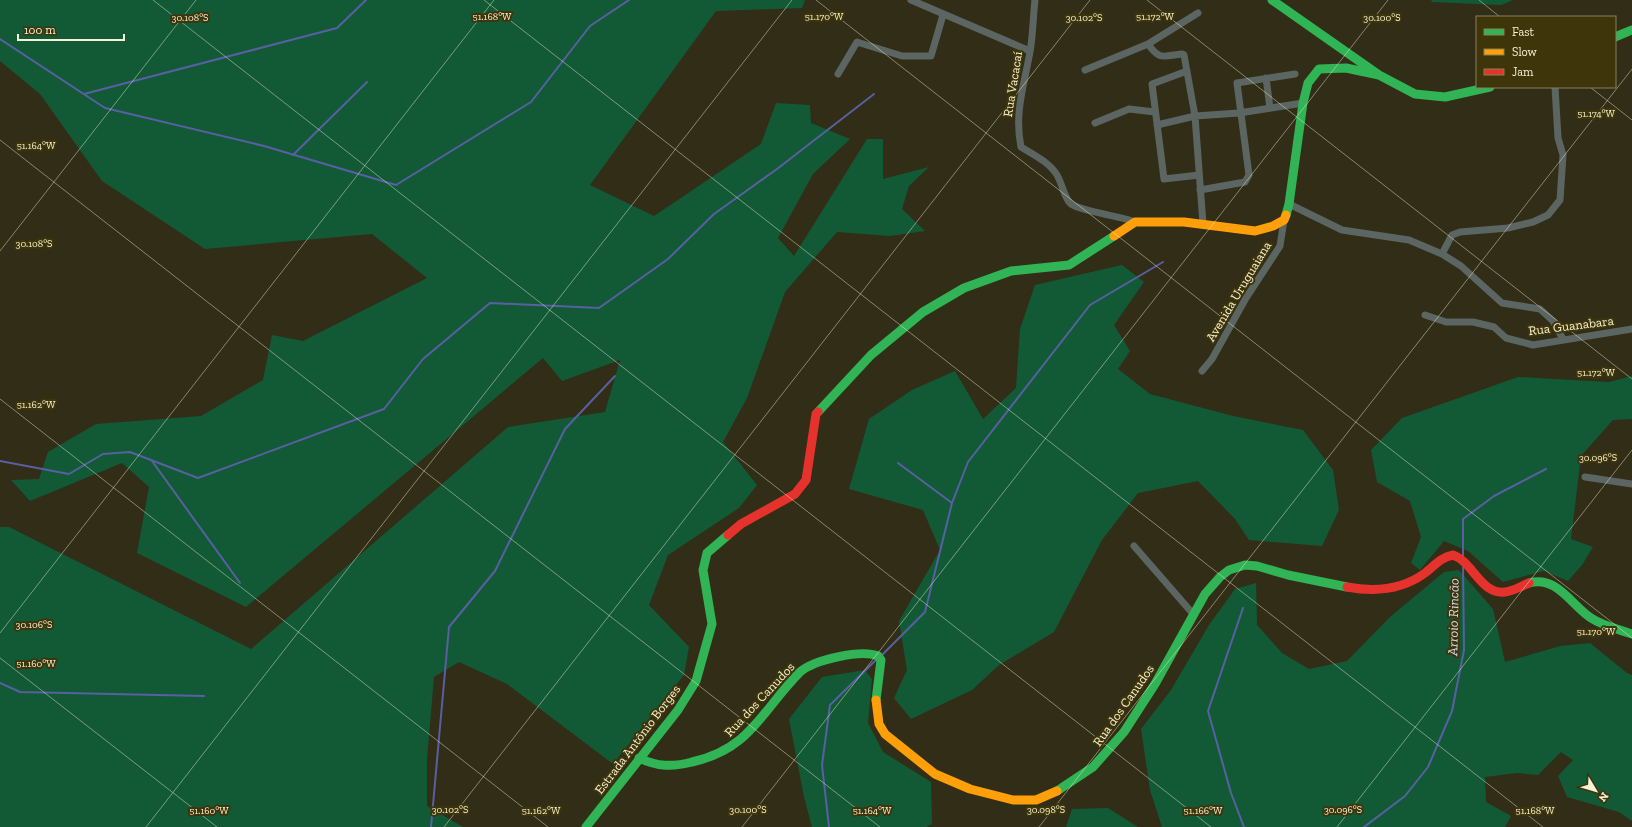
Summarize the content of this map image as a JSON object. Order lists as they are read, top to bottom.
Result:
{
  "streets": {
    "street": [
      "Rua Vacacaí",
      "Avenida Uruguaiana",
      "Rua Guanabara",
      "Rua dos Canudos",
      "Estrada Antônio Borges"
    ]
  },
  "crossings": [
    ["Rua Vacacaí", "Estrada Antônio Borges"],
    ["Rua dos Canudos", "Estrada Antônio Borges"]
  ],
  "water": ["Arroio Rincão"],
  "legend": ["Fast", "Slow", "Jam"],
  "scale_bar": "100 m",
  "north": "bottom right",
  "coordinates": [
    "51.168°W",
    "51.170°W",
    "51.172°W",
    "30.100°S",
    "30.108°S",
    "30.102°S",
    "51.174°W",
    "51.164°W",
    "51.162°W",
    "30.096°S",
    "30.106°S",
    "51.160°W",
    "30.098°S",
    "51.166°W"
  ]
}
